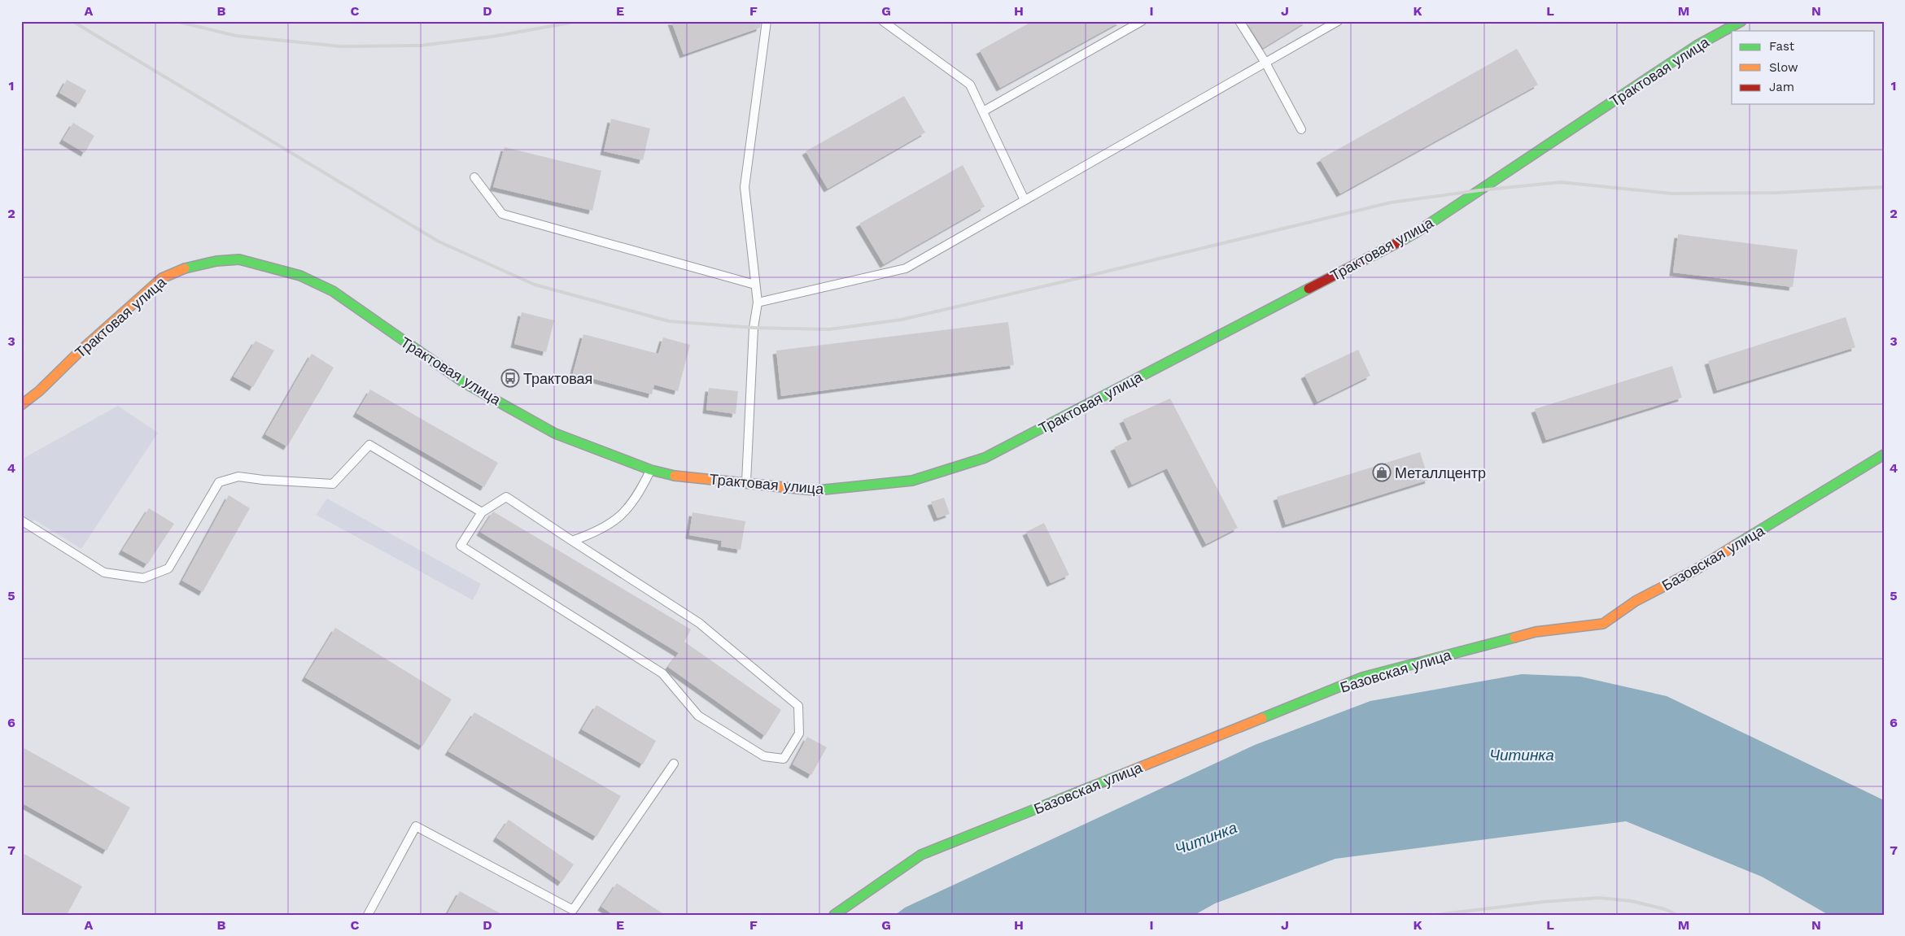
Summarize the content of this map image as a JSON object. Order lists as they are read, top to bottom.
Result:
{
  "streets": {
    "main road": ["Трактовая улица", "Базовская улица"]
  },
  "water": ["Читинка"],
  "places": {
    "bus stop": ["Трактовая"],
    "shop": ["Металлцентр"]
  },
  "legend": ["Fast", "Slow", "Jam"],
  "grid": {
    "columns": [
      "A",
      "B",
      "C",
      "D",
      "E",
      "F",
      "G",
      "H",
      "I",
      "J",
      "K",
      "L",
      "M",
      "N"
    ],
    "rows": [
      "1",
      "2",
      "3",
      "4",
      "5",
      "6",
      "7"
    ]
  }
}
